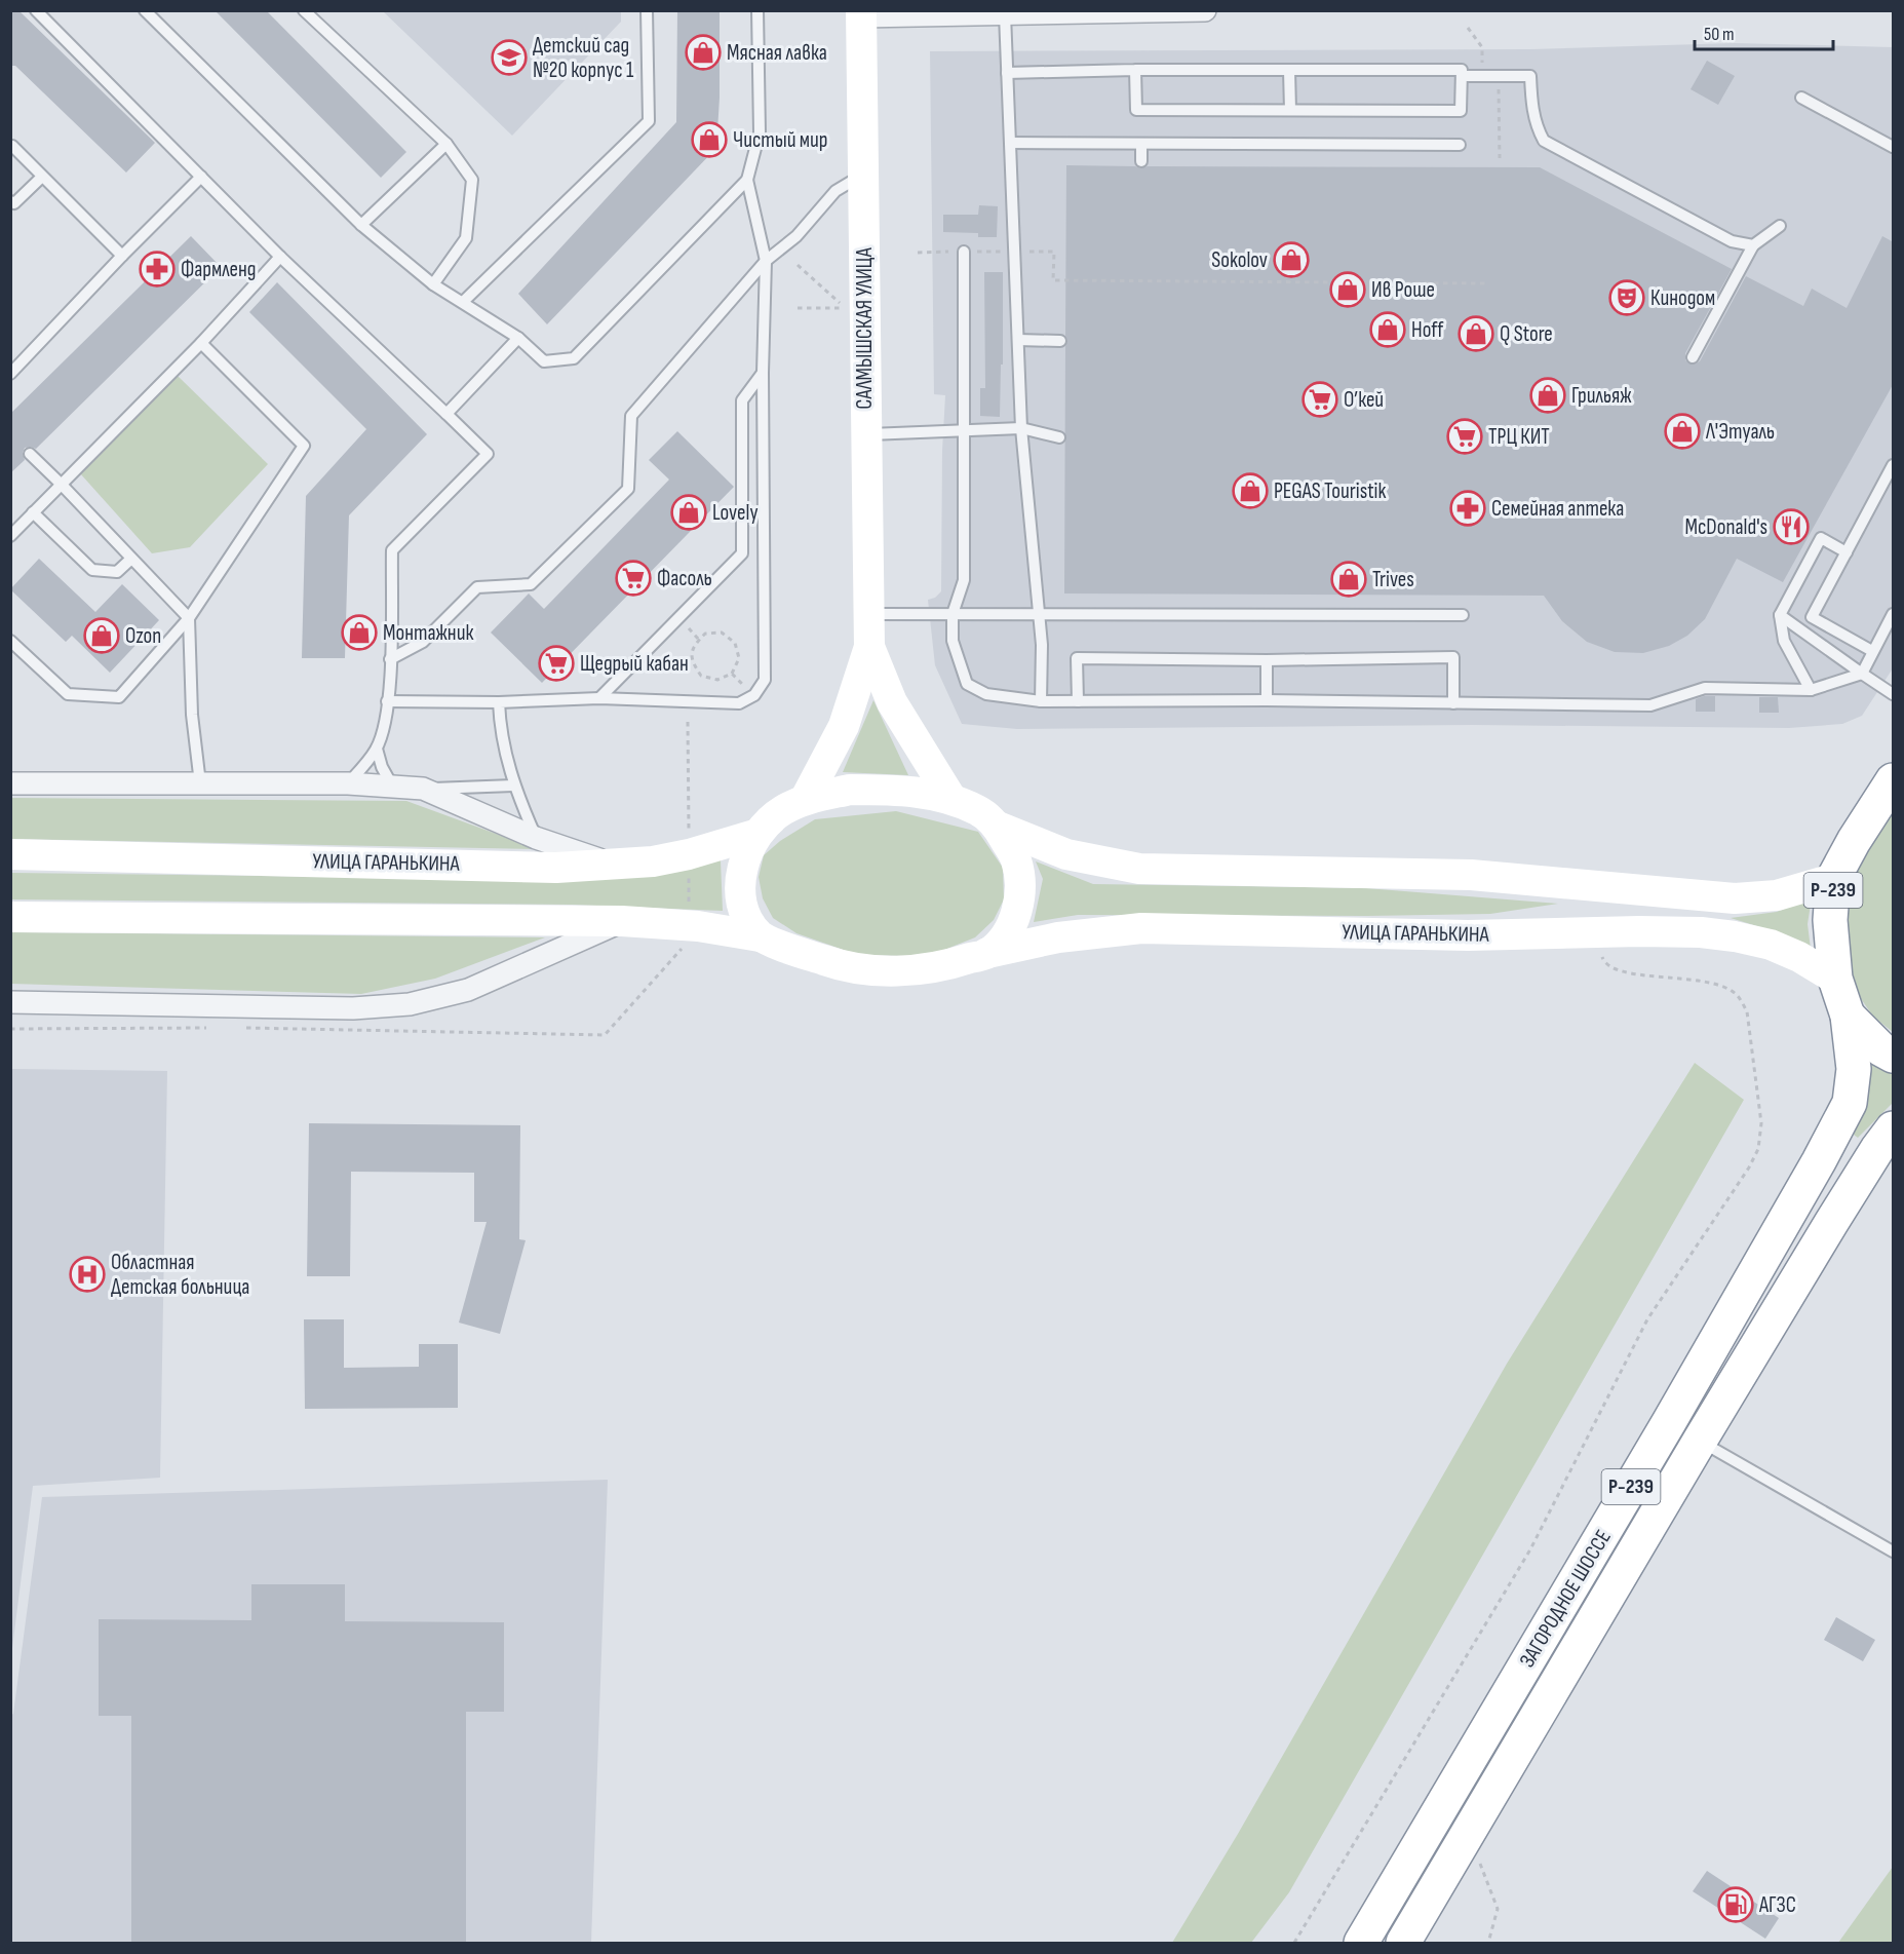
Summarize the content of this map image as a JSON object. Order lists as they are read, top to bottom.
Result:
{
  "streets": {
    "highway": ["Р-239", "ЗАГОРОДНОЕ ШОССЕ"],
    "main road": ["САЛМЫШСКАЯ УЛИЦА", "УЛИЦА ГАРАНЬКИНА"]
  },
  "crossings": [
    ["УЛИЦА ГАРАНЬКИНА", "ЗАГОРОДНОЕ ШОССЕ"]
  ],
  "places": {
    "shop": [
      "Мясная лавка",
      "Чистый мир",
      "Sokolov",
      "Ив Роше",
      "Hoff",
      "Q Store",
      "Грильяж",
      "Л'Этуаль",
      "PEGAS Touristik",
      "Lovely",
      "Trives",
      "Монтажник",
      "Ozon"
    ],
    "school or university": ["Детский сад №20 корпус 1"],
    "pharmacy": ["Фармленд", "Семейная аптека"],
    "theatre": ["Кинодом"],
    "supermarket": [
      "О’кей",
      "ТРЦ КИТ",
      "Фасоль",
      "Щедрый кабан"
    ],
    "restaurant": ["McDonald's"],
    "hospital": ["Областная Детская больница"],
    "fuel station": ["АГЗС"]
  },
  "scale_bar": "50 m"
}
